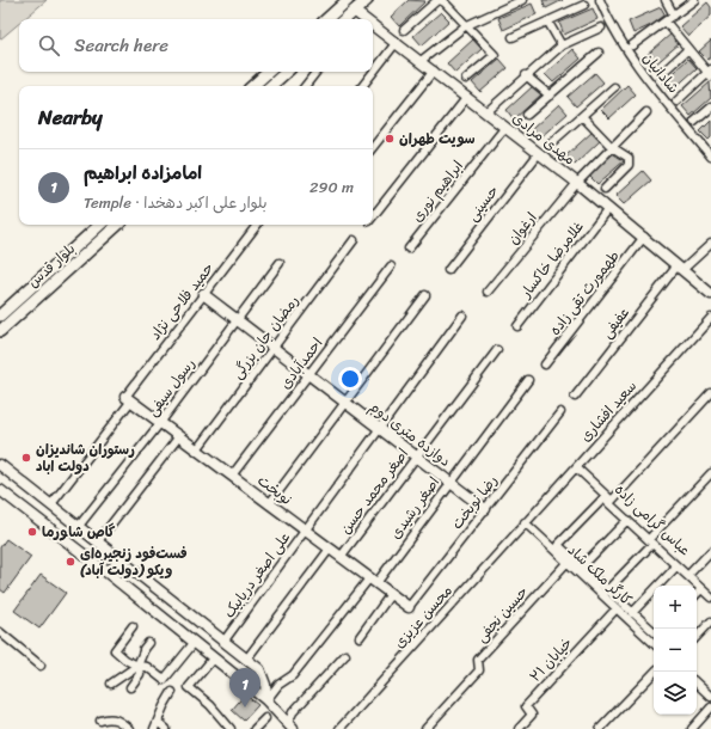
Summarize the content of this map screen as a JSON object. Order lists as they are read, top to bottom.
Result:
{
  "streets": {
    "main road": ["بلوار قدس"],
    "street": [
      "شادانیان",
      "مهدی مرادی",
      "ابراهیم نوری",
      "حسینی",
      "ارغوان",
      "غلامرضا خاکسار",
      "طهمورث تقی زاده",
      "حمید فلاحی نژاد",
      "عفیفی",
      "رمضان جان بزرگی",
      "احمدآبادی",
      "رسول سیفی",
      "سعید افشاری",
      "دوازده متری دوم",
      "نوبخت",
      "اصغر محمد حسن",
      "رضا نوبخت",
      "اصغر رشیدی",
      "عباس گرامی زاده",
      "علی اصغر دریابیک",
      "کارگر ملک شاد",
      "حسین نجفی",
      "محسن عزیزی",
      "خیابان ۲۱"
    ]
  },
  "crossings": [
    ["مهدی مرادی", "ابراهیم نوری"],
    ["مهدی مرادی", "حسینی"],
    ["مهدی مرادی", "ارغوان"],
    ["مهدی مرادی", "غلامرضا خاکسار"],
    ["مهدی مرادی", "طهمورث تقی زاده"],
    ["مهدی مرادی", "عفیفی"],
    ["حمید فلاحی نژاد", "دوازده متری دوم"],
    ["حمید فلاحی نژاد", "نوبخت"],
    ["رمضان جان بزرگی", "دوازده متری دوم"],
    ["رمضان جان بزرگی", "نوبخت"],
    ["احمدآبادی", "دوازده متری دوم"],
    ["احمدآبادی", "نوبخت"],
    ["رسول سیفی", "دوازده متری دوم"],
    ["رسول سیفی", "نوبخت"],
    ["سعید افشاری", "عباس گرامی زاده"],
    ["سعید افشاری", "کارگر ملک شاد"],
    ["سعید افشاری", "محسن عزیزی"],
    ["دوازده متری دوم", "اصغر محمد حسن"],
    ["دوازده متری دوم", "رضا نوبخت"],
    ["دوازده متری دوم", "اصغر رشیدی"],
    ["دوازده متری دوم", "علی اصغر دریابیک"],
    ["نوبخت", "اصغر محمد حسن"],
    ["نوبخت", "رضا نوبخت"],
    ["نوبخت", "اصغر رشیدی"],
    ["نوبخت", "علی اصغر دریابیک"],
    ["کارگر ملک شاد", "حسین نجفی"],
    ["کارگر ملک شاد", "محسن عزیزی"],
    ["کارگر ملک شاد", "خیابان ۲۱"]
  ],
  "places": [
    "سويت طهران",
    "رستوران شاندیزان دولت اباد",
    "گاص شاورما",
    "فست‌فود زنجیره‌ای ویکو (دولت آباد)"
  ],
  "page": {
    "search": "Search here",
    "heading": "Nearby",
    "list": [
      {
        "mark": "1",
        "name": "امامزاده ابراهیم",
        "note": "Temple · بلوار علی اکبر دهخدا",
        "value": "290 m"
      }
    ],
    "map_buttons": ["+", "−"],
    "pins": "1"
  }
}
